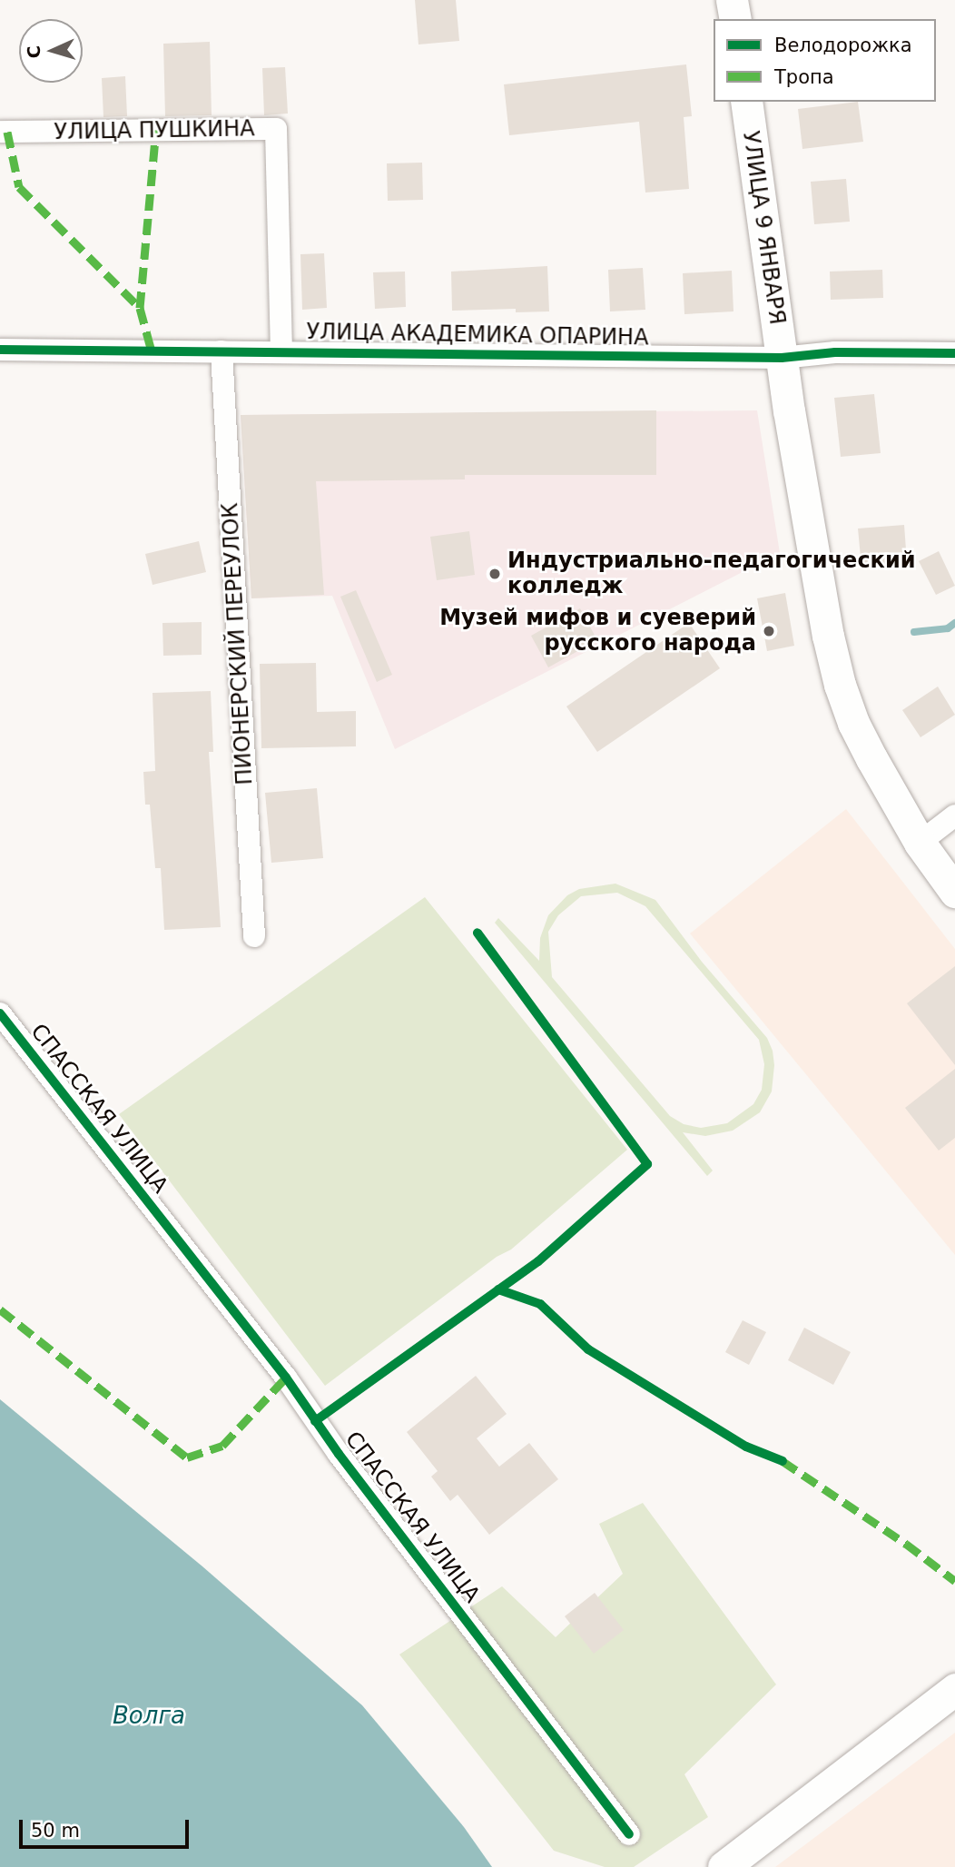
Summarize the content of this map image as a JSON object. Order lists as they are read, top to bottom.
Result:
{
  "streets": {
    "main road": ["УЛИЦА 9 ЯНВАРЯ"],
    "street": [
      "УЛИЦА ПУШКИНА",
      "УЛИЦА АКАДЕМИКА ОПАРИНА",
      "ПИОНЕРСКИЙ ПЕРЕУЛОК",
      "СПАССКАЯ УЛИЦА"
    ]
  },
  "crossings": [
    ["УЛИЦА ПУШКИНА", "УЛИЦА АКАДЕМИКА ОПАРИНА"],
    ["УЛИЦА 9 ЯНВАРЯ", "УЛИЦА АКАДЕМИКА ОПАРИНА"],
    ["УЛИЦА АКАДЕМИКА ОПАРИНА", "ПИОНЕРСКИЙ ПЕРЕУЛОК"]
  ],
  "water": ["Волга"],
  "places": ["Индустриально-педагогический колледж", "Музей мифов и суеверий русского народа"],
  "legend": ["Велодорожка", "Тропа"],
  "scale_bar": "50 m",
  "north": "left"
}
